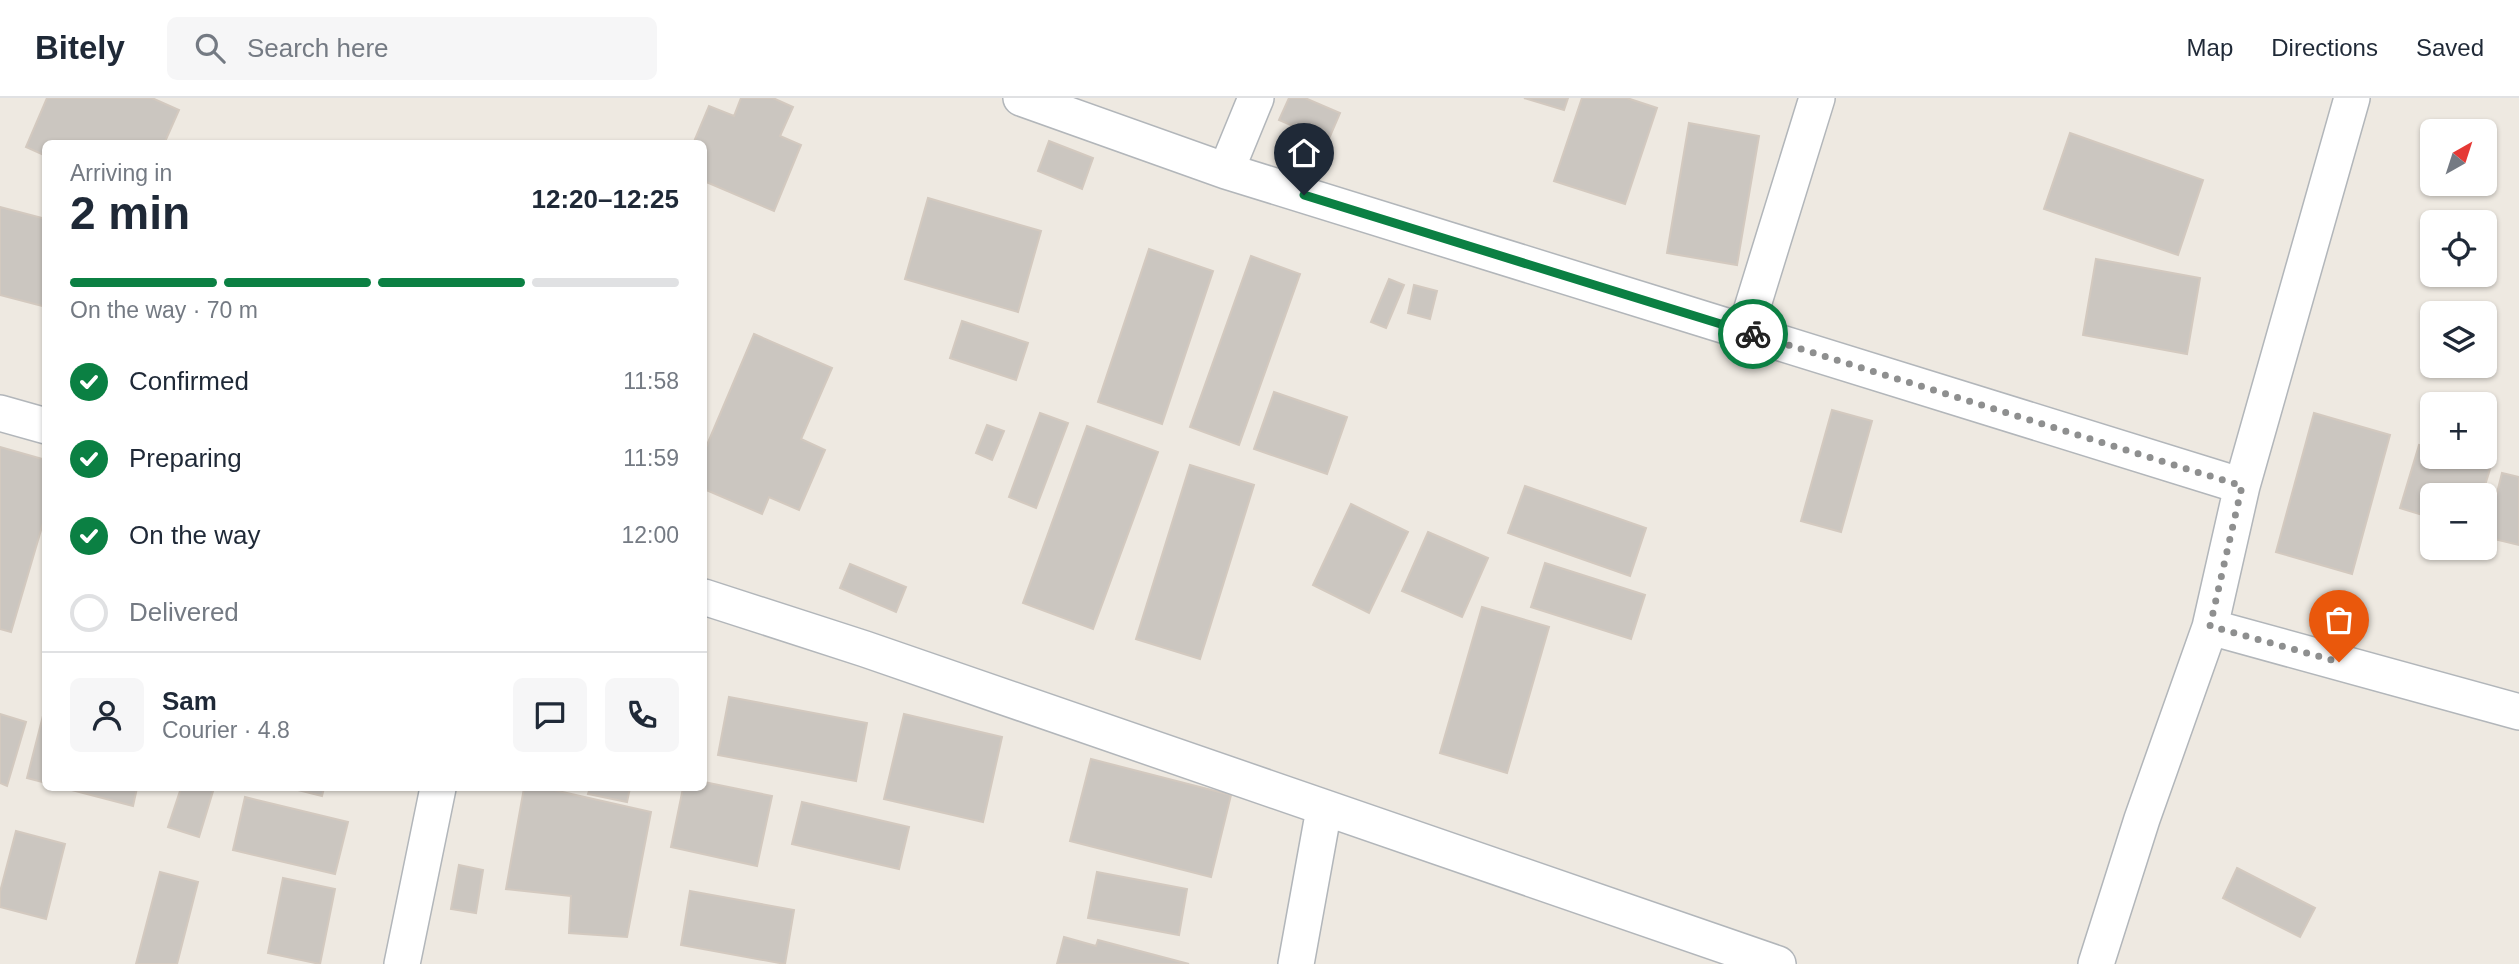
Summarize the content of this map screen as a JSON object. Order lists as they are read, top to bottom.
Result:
{
  "north": "top right",
  "page": {
    "header": "Bitely",
    "search": "Search here",
    "nav": ["Map", "Directions", "Saved"],
    "map_buttons": ["+", "−"],
    "heading": ["2 min", "Arriving in", "12:20–12:25"],
    "panel": ["Sam", "Courier · 4.8"],
    "bar": "On the way · 70 m",
    "list": [
      ["Confirmed", "11:58"],
      ["Preparing", "11:59"],
      ["On the way", "12:00"],
      "Delivered"
    ]
  }
}
